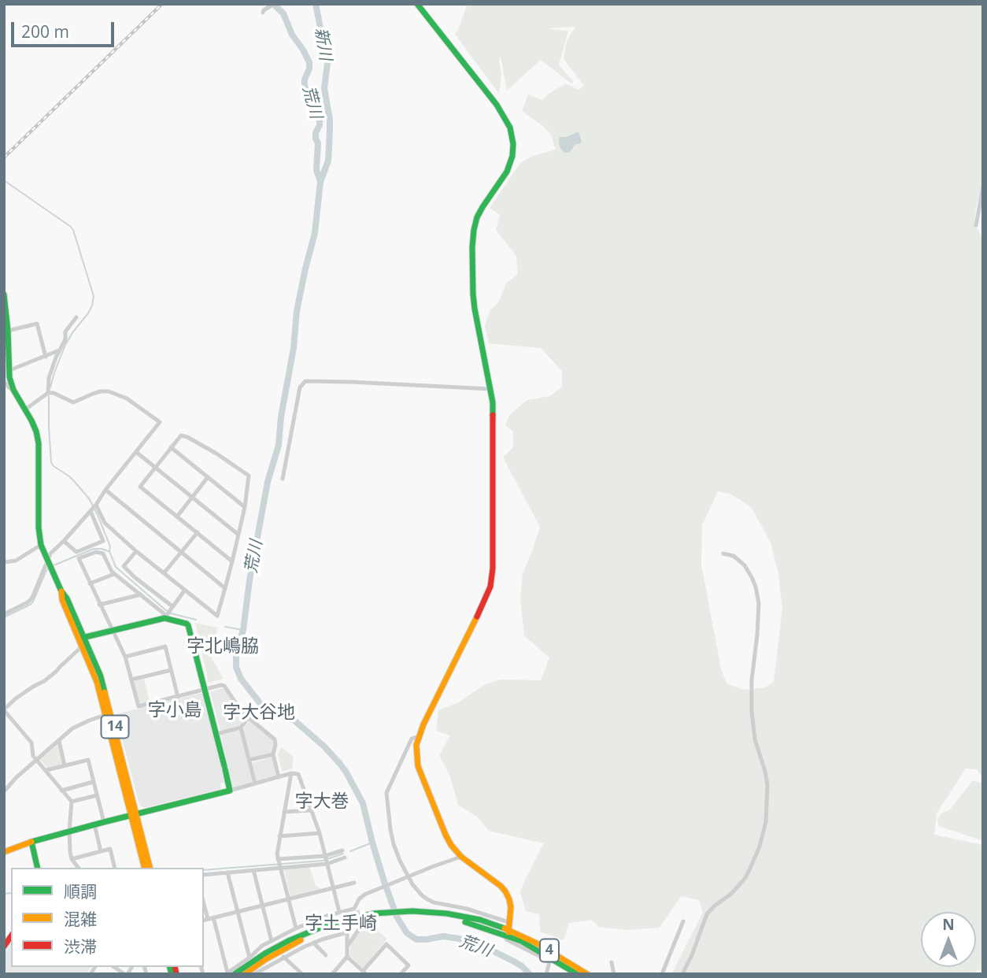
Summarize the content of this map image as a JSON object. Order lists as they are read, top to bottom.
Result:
{
  "streets": {
    "main road": ["14", "4"]
  },
  "districts": [
    "字北嶋脇",
    "字小島",
    "字大谷地",
    "字大巻",
    "字土手崎"
  ],
  "water": ["新川", "荒川"],
  "legend": ["順調", "混雑", "渋滞"],
  "scale_bar": "200 m",
  "north": "top"
}
